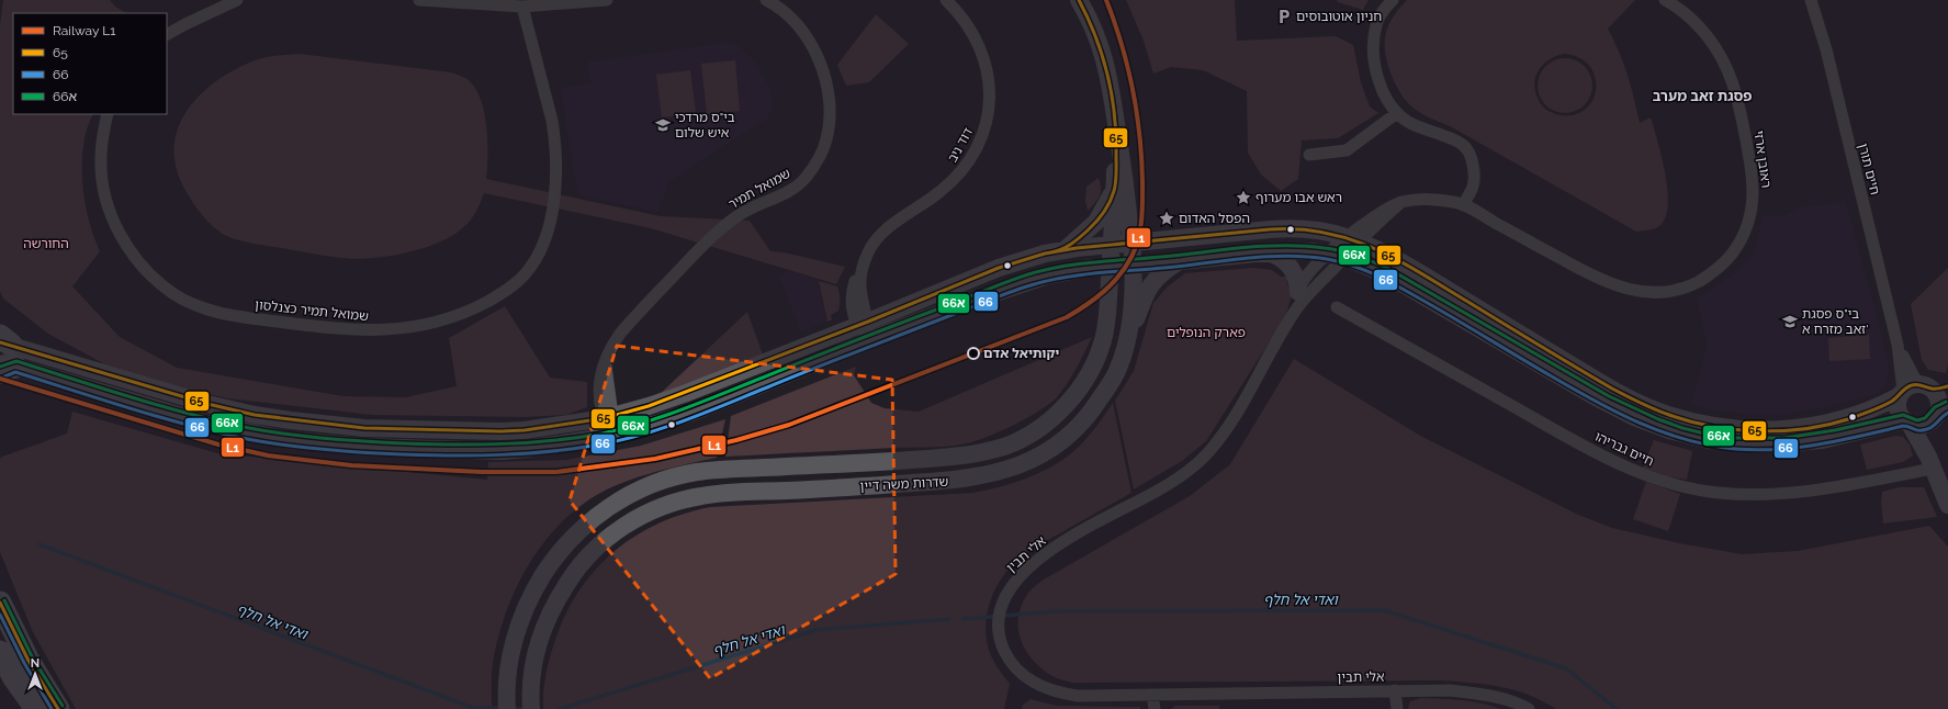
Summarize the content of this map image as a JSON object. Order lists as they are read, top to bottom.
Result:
{
  "streets": {
    "street": [
      "דוד ניב",
      "ראובן ארזי",
      "חיים תורן",
      "שמואל תמיר",
      "שמואל תמיר כצנלסון",
      "חיים גבריהו",
      "שדרות משה דיין",
      "אלי תבין"
    ]
  },
  "crossings": [
    ["ראובן ארזי", "אלי תבין"]
  ],
  "districts": ["פסגת זאב מערב"],
  "water": ["ואדי אל חלף"],
  "parks": ["החורשה", "פארק הנופלים"],
  "places": {
    "parking": ["חניון אוטובוסים"],
    "school or university": ["בי\"ס מרדכי איש שלום", "בי\"ס פסגת זאב מזרח א'"],
    "place": ["ראש אבו מערוף", "הפסל האדום"],
    "other": ["יקותיאל אדם"]
  },
  "lines": [
    "rail line L1",
    "transit line 65",
    "transit line 66א",
    "transit line 66"
  ],
  "legend": [
    "Railway L1",
    "65",
    "66",
    "66א"
  ],
  "north": "top"
}
